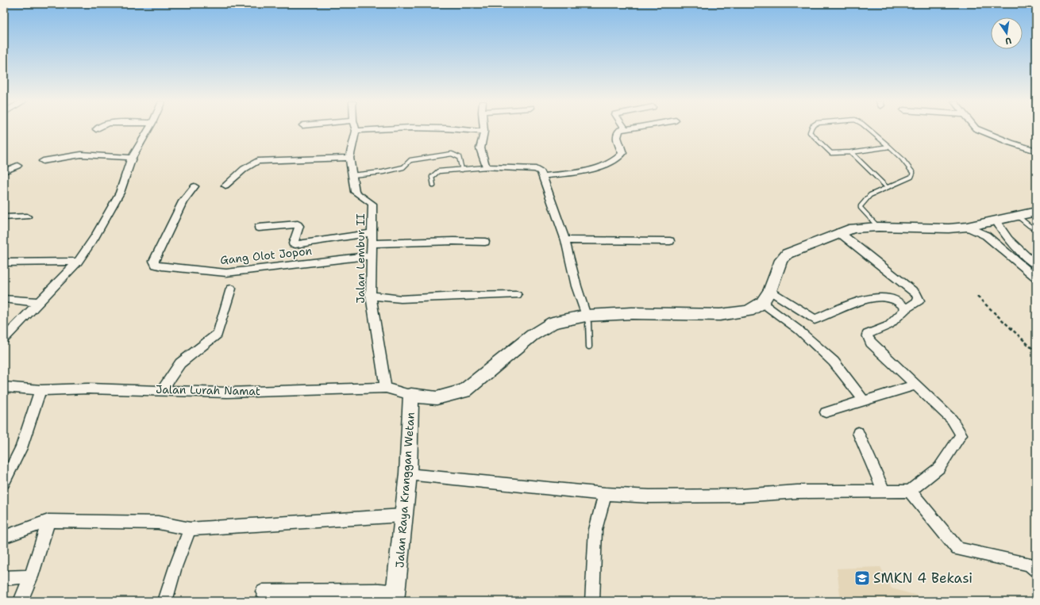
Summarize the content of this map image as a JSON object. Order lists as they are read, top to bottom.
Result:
{
  "streets": {
    "main road": ["Jalan Raya Kranggan Wetan"],
    "street": ["Gang Olot Jopon", "Jalan Lembur II", "Jalan Lurah Namat"]
  },
  "crossings": [
    ["Gang Olot Jopon", "Jalan Lembur II"],
    ["Jalan Lembur II", "Jalan Lurah Namat"],
    ["Jalan Lurah Namat", "Jalan Raya Kranggan Wetan"]
  ],
  "places": {
    "school or university": ["SMKN 4 Bekasi"]
  },
  "north": "bottom"
}
